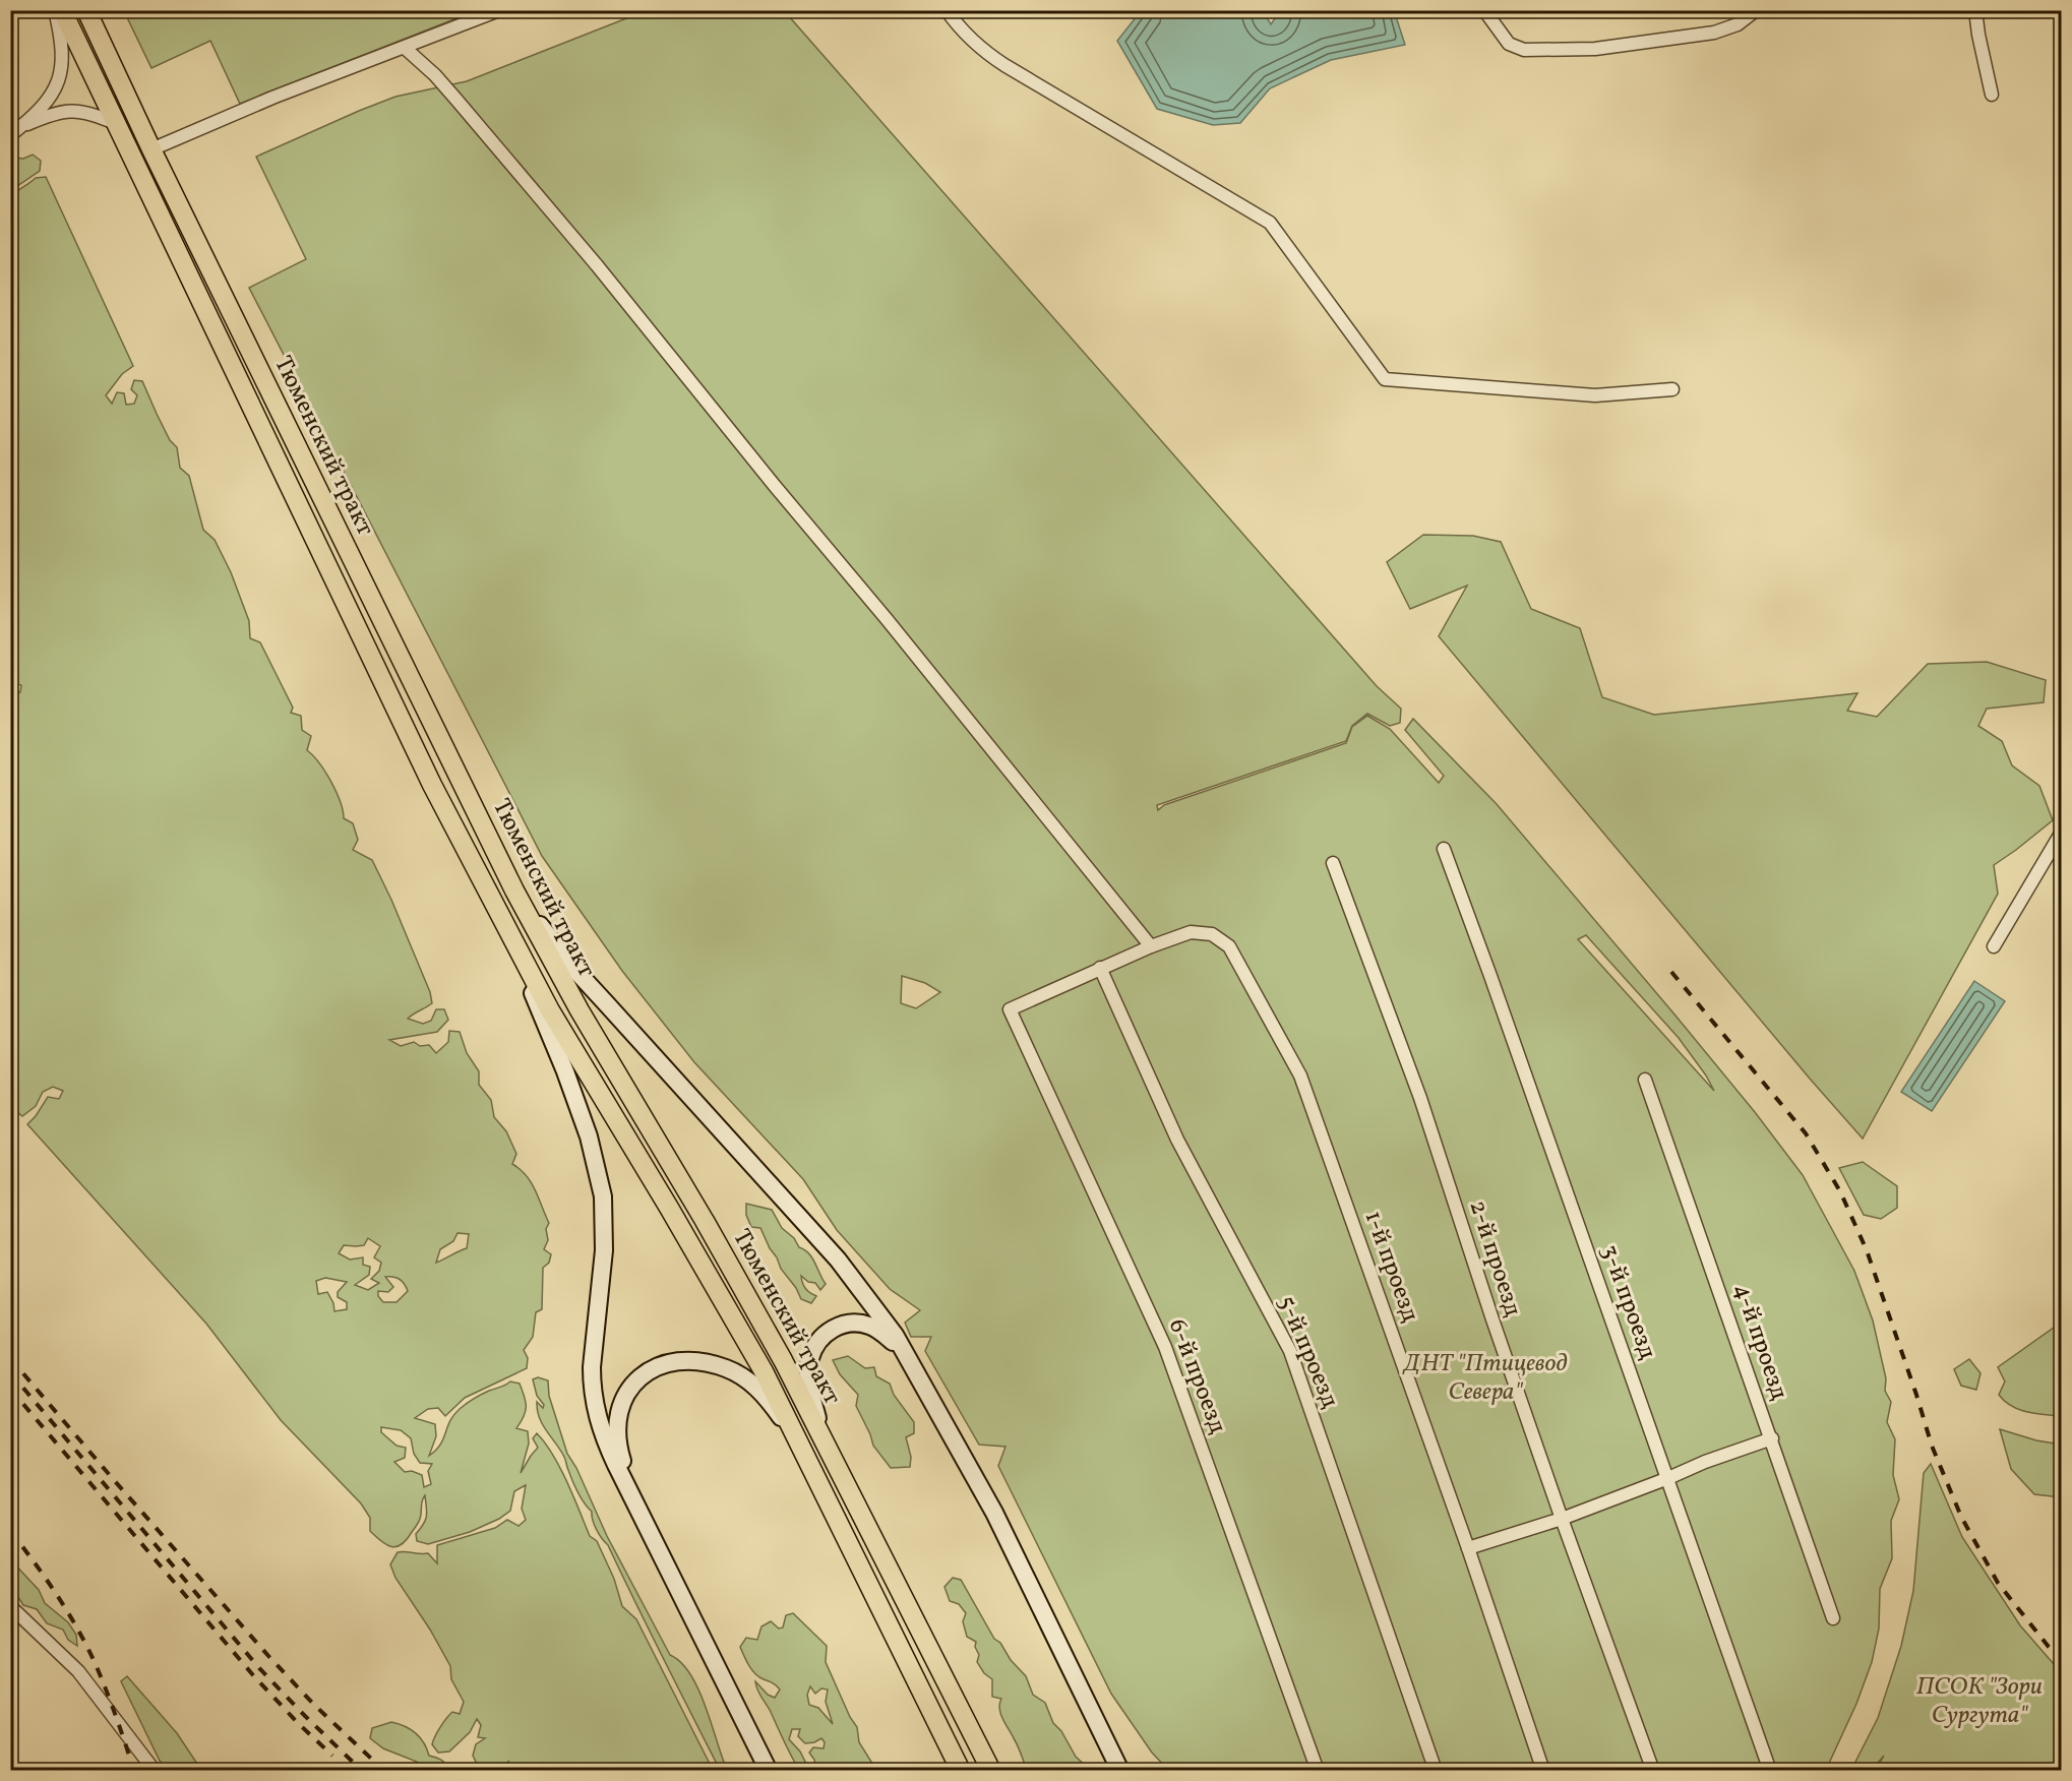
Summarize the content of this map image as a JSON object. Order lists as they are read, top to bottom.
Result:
{
  "streets": {
    "main road": ["Тюменский тракт"],
    "street": [
      "2-й проезд",
      "1-й проезд",
      "3-й проезд",
      "4-й проезд",
      "5-й проезд",
      "6-й проезд"
    ]
  },
  "crossings": [
    ["5-й проезд", "6-й проезд"]
  ],
  "parks": ["ДНТ \"Птицевод Севера\"", "ПСОК \"Зори Сургута\""]
}
